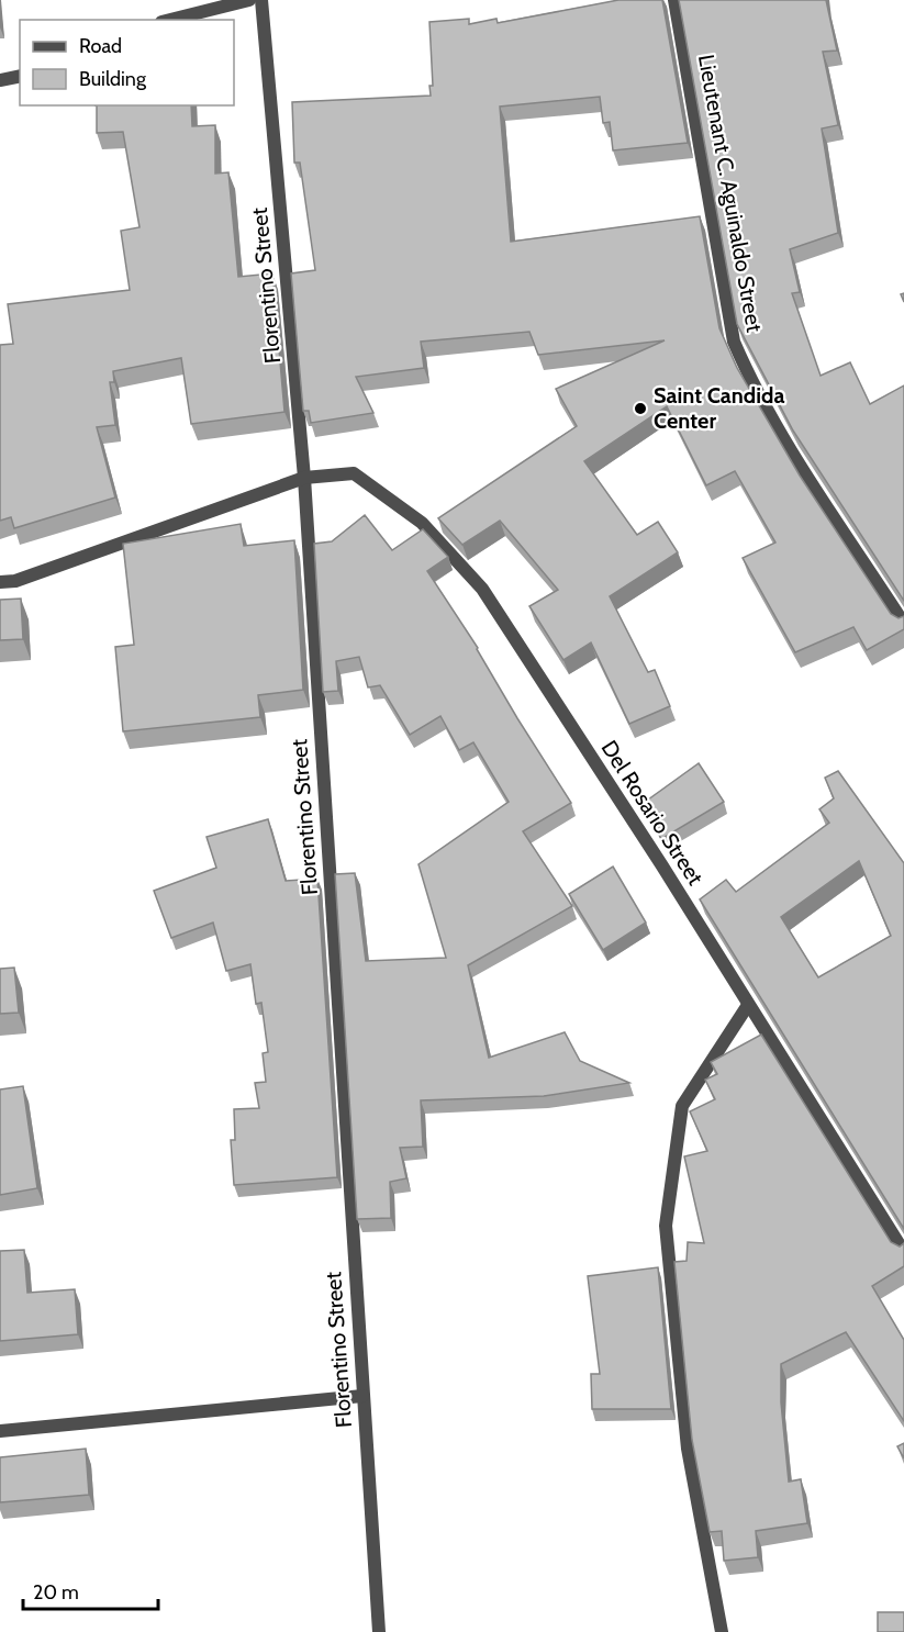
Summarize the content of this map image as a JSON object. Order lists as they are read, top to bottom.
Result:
{
  "streets": {
    "street": ["Lieutenant C. Aguinaldo Street", "Florentino Street", "Del Rosario Street"]
  },
  "crossings": [
    ["Florentino Street", "Del Rosario Street"]
  ],
  "places": ["Saint Candida Center"],
  "legend": ["Road", "Building"],
  "scale_bar": "20 m"
}
